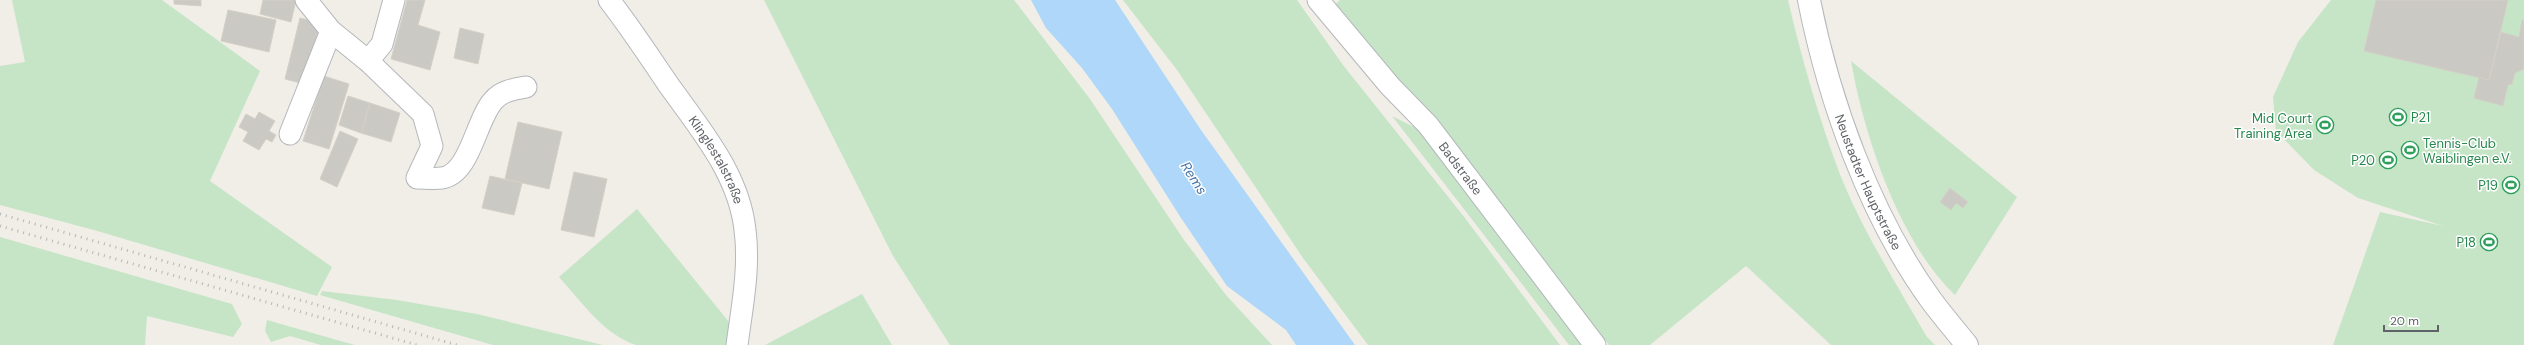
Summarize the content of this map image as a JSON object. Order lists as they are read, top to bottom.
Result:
{
  "streets": {
    "street": ["Klinglestalstraße", "Badstraße", "Neustadter Hauptstraße"]
  },
  "water": ["Rems"],
  "places": {
    "sports": [
      "P21",
      "Mid Court Training Area",
      "Tennis-Club Waiblingen e.V.",
      "P20",
      "P19",
      "P18"
    ]
  },
  "scale_bar": "20 m"
}
